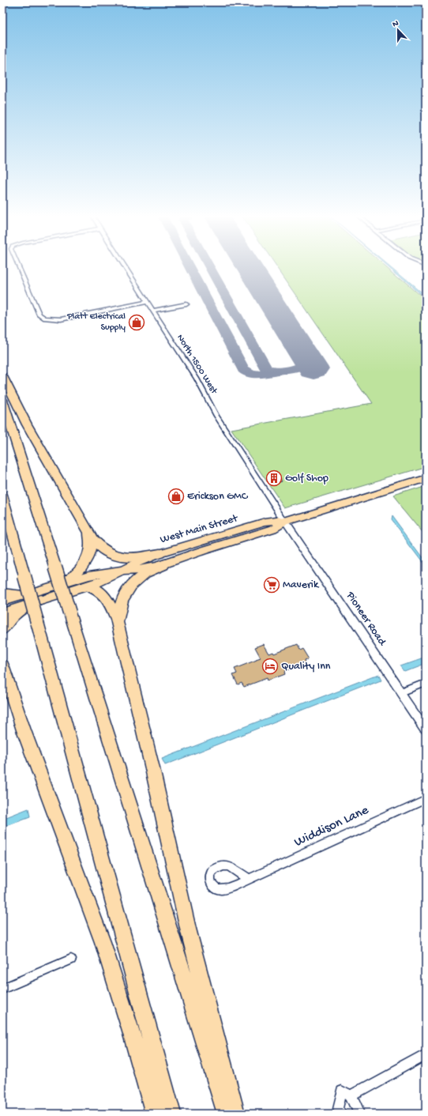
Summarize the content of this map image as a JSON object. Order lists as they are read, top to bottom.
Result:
{
  "streets": {
    "main road": ["West Main Street"],
    "street": ["North 1500 West", "Pioneer Road", "Widdison Lane"]
  },
  "crossings": [
    ["North 1500 West", "West Main Street"],
    ["North 1500 West", "Pioneer Road"],
    ["West Main Street", "Pioneer Road"]
  ],
  "places": {
    "shop": ["Platt Electrical Supply", "Erickson GMC"],
    "building": ["Golf Shop"],
    "supermarket": ["Maverik"],
    "hotel": ["Quality Inn"]
  },
  "north": "top"
}
